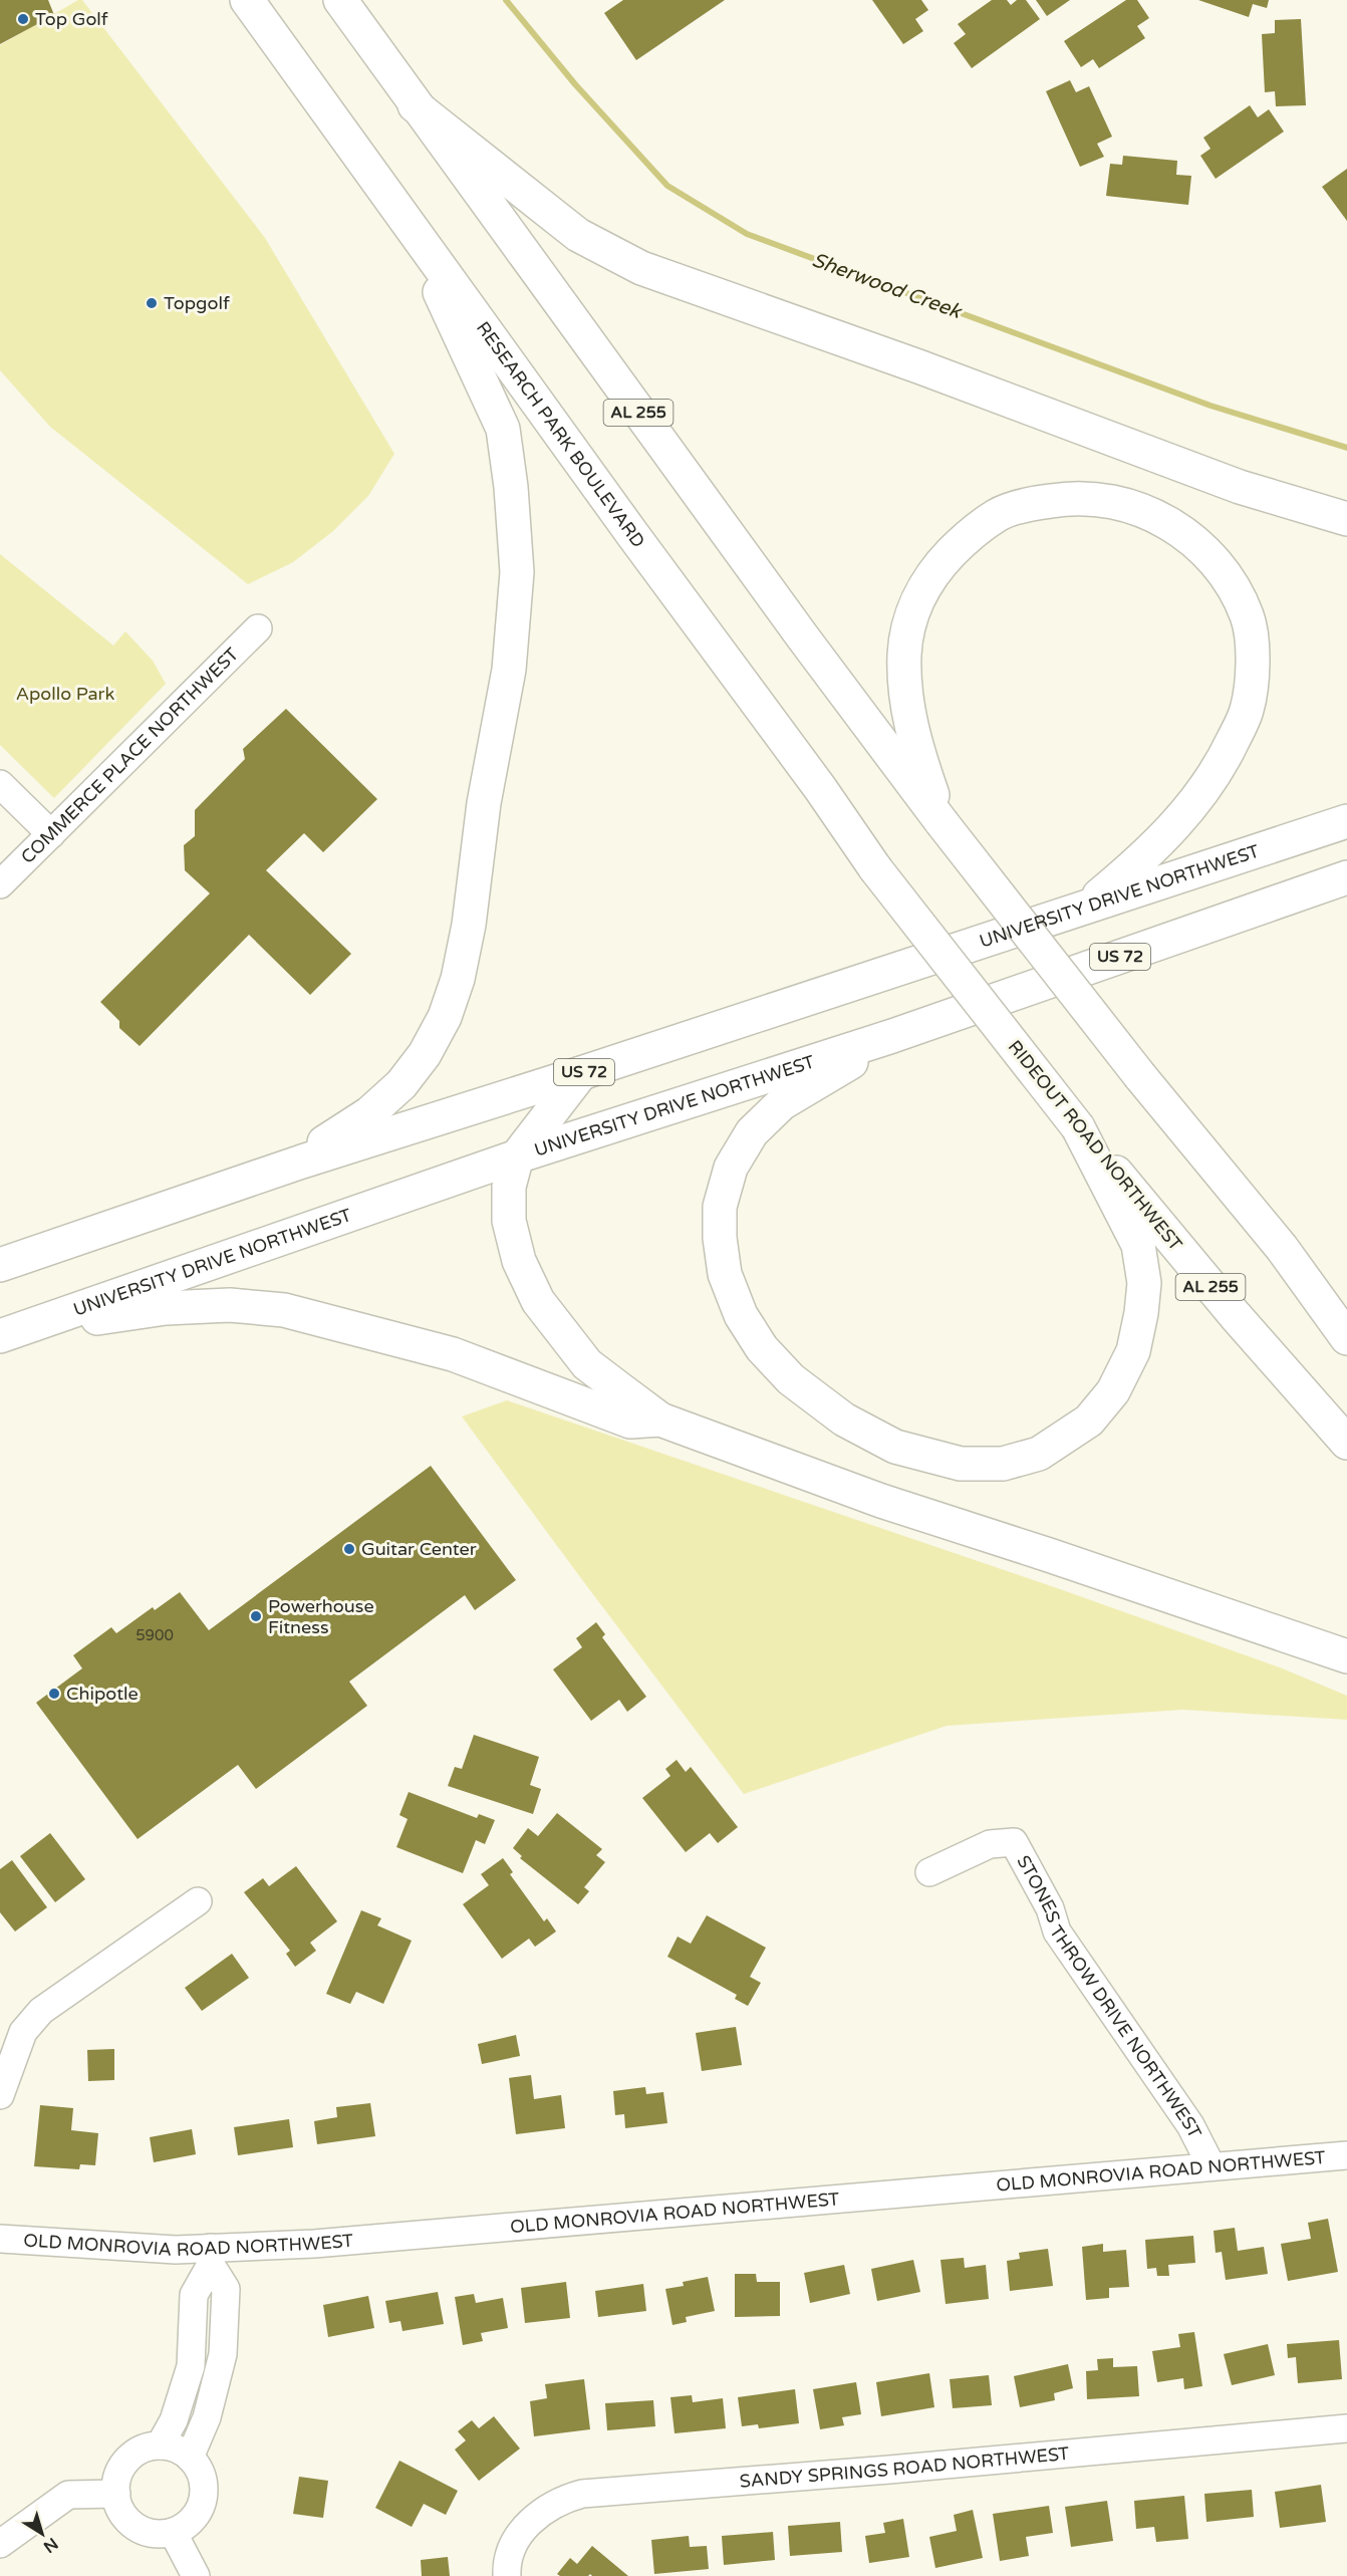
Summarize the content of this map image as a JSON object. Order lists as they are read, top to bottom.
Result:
{
  "streets": {
    "highway": [
      "AL 255",
      "RESEARCH PARK BOULEVARD",
      "UNIVERSITY DRIVE NORTHWEST",
      "US 72",
      "RIDEOUT ROAD NORTHWEST"
    ],
    "street": [
      "COMMERCE PLACE NORTHWEST",
      "STONES THROW DRIVE NORTHWEST",
      "OLD MONROVIA ROAD NORTHWEST",
      "SANDY SPRINGS ROAD NORTHWEST"
    ]
  },
  "crossings": [
    ["RESEARCH PARK BOULEVARD", "RIDEOUT ROAD NORTHWEST"],
    ["STONES THROW DRIVE NORTHWEST", "OLD MONROVIA ROAD NORTHWEST"]
  ],
  "water": ["Sherwood Creek"],
  "parks": ["Apollo Park"],
  "places": [
    "Top Golf",
    "Topgolf",
    "Guitar Center",
    "Powerhouse Fitness",
    "Chipotle"
  ],
  "house_numbers": ["5900"],
  "north": "bottom right"
}
